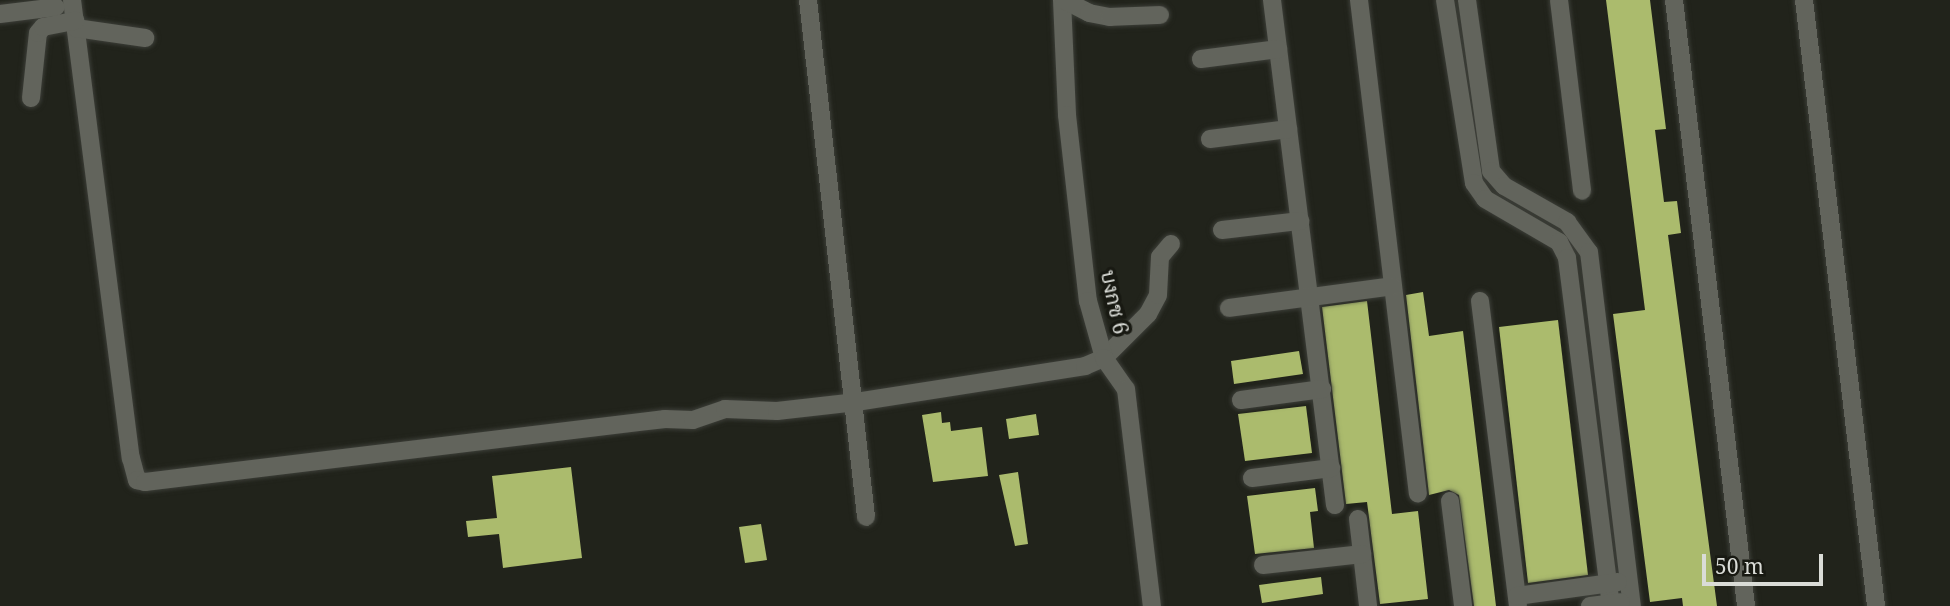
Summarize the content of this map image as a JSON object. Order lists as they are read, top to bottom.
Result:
{
  "streets": {
    "street": ["บงกช 6"]
  },
  "scale_bar": "50 m"
}
